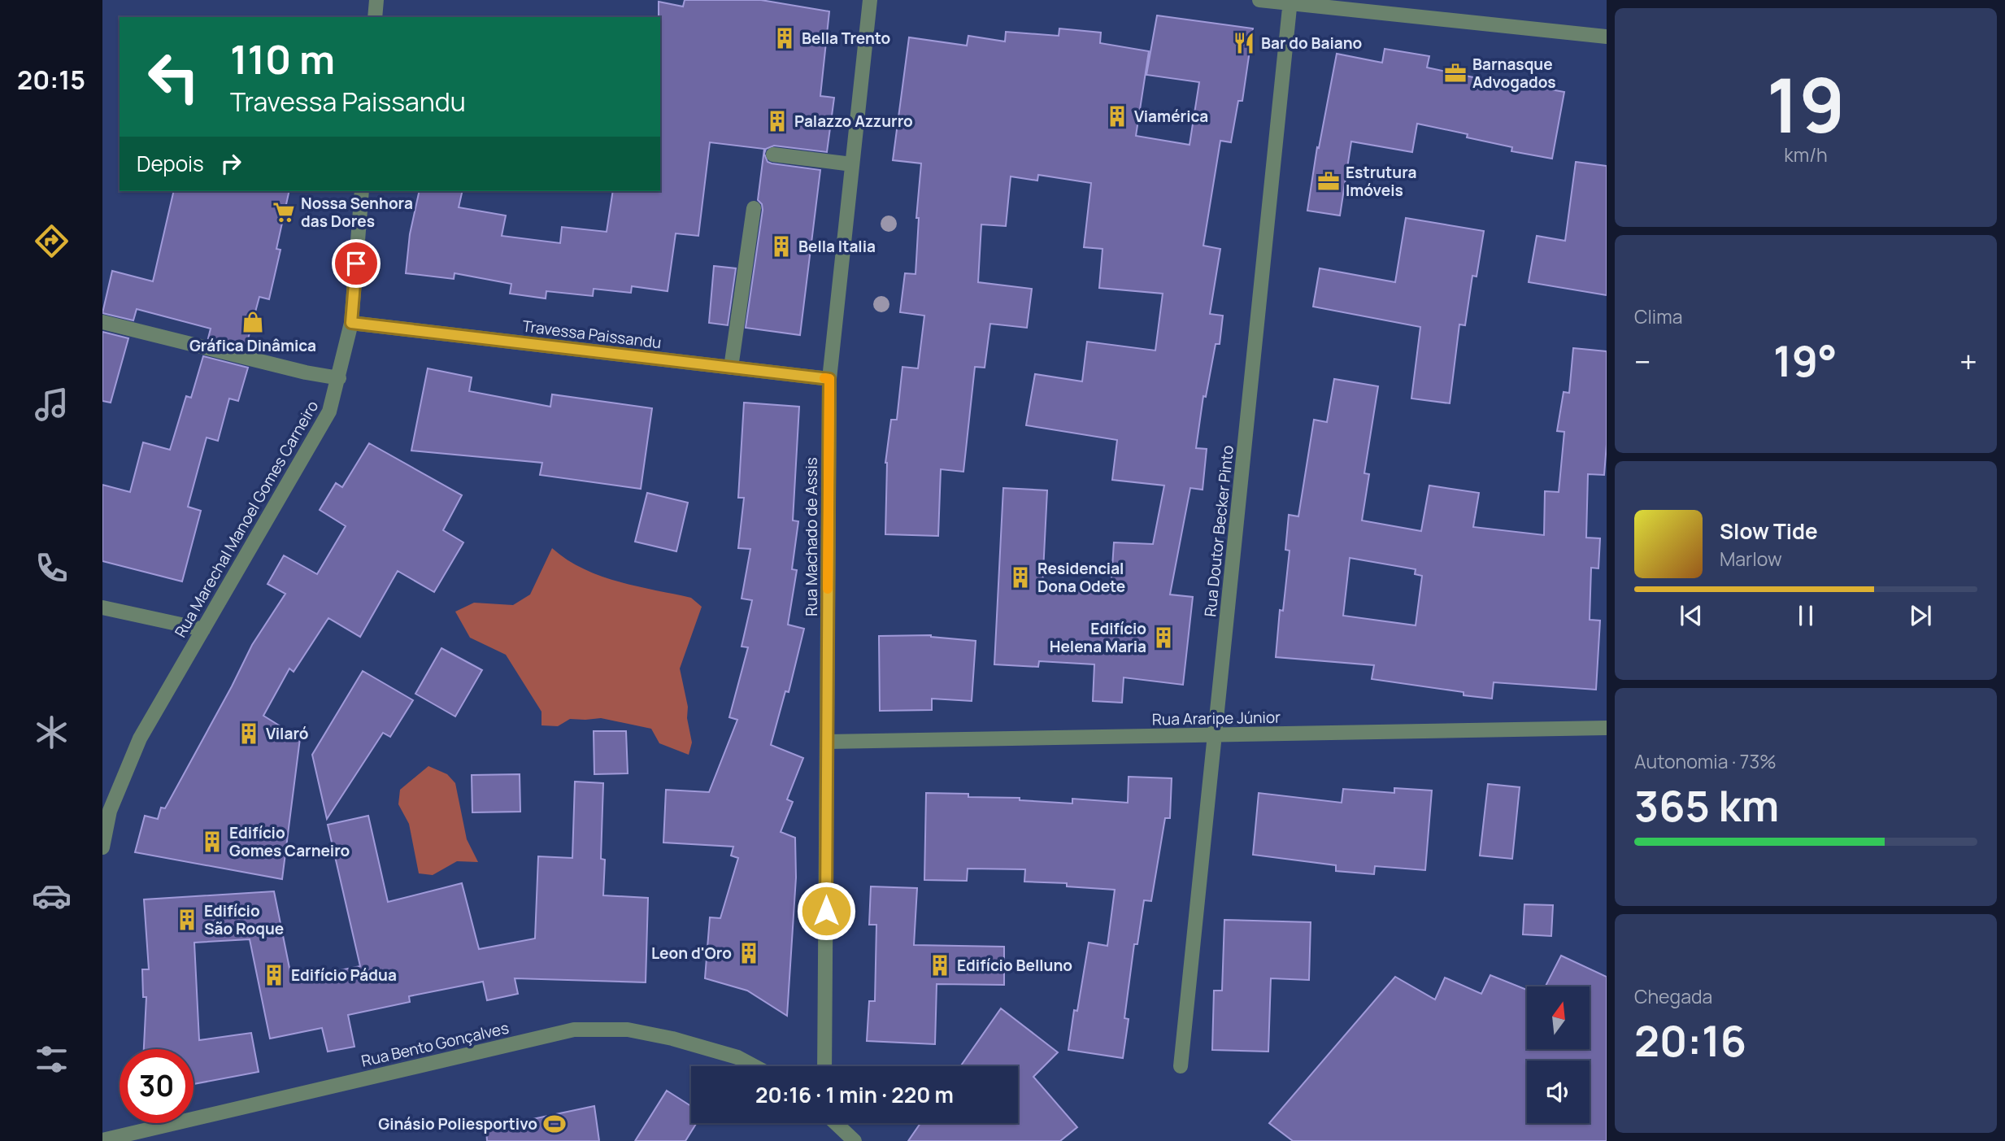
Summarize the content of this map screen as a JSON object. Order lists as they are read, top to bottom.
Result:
{
  "streets": {
    "street": [
      "Travessa Paissandu",
      "Rua Marechal Manoel Gomes Carneiro",
      "Rua Doutor Becker Pinto",
      "Rua Machado de Assis",
      "Rua Araripe Júnior",
      "Rua Bento Gonçalves"
    ]
  },
  "crossings": [
    ["Travessa Paissandu", "Rua Marechal Manoel Gomes Carneiro"],
    ["Travessa Paissandu", "Rua Machado de Assis"],
    ["Rua Doutor Becker Pinto", "Rua Araripe Júnior"],
    ["Rua Machado de Assis", "Rua Araripe Júnior"]
  ],
  "places": {
    "building": [
      "Bella Trento",
      "Viamérica",
      "Palazzo Azzurro",
      "Bella Italia",
      "Residencial Dona Odete",
      "Edifício Helena Maria",
      "Vilaró",
      "Edifício Gomes Carneiro",
      "Edifício São Roque",
      "Leon d'Oro",
      "Edifício Belluno",
      "Edifício Pádua"
    ],
    "restaurant": ["Bar do Baiano"],
    "office": ["Barnasque Advogados", "Estrutura Imóveis"],
    "supermarket": ["Nossa Senhora das Dores"],
    "shop": ["Gráfica Dinâmica"],
    "sports": ["Ginásio Poliesportivo"]
  },
  "north": "top",
  "page": {
    "tabs": "20:15",
    "tile": [
      ["19", "km/h"],
      "Clima",
      ["Autonomia · 73%", "365 km"],
      ["Chegada", "20:16"]
    ],
    "turn": ["110 m", "Travessa Paissandu"],
    "then": "Depois",
    "heat": ["−", "19°", "+"],
    "song": ["Slow Tide", "Marlow"],
    "limit": "30",
    "trip": "20:16 · 1 min · 220 m"
  }
}
